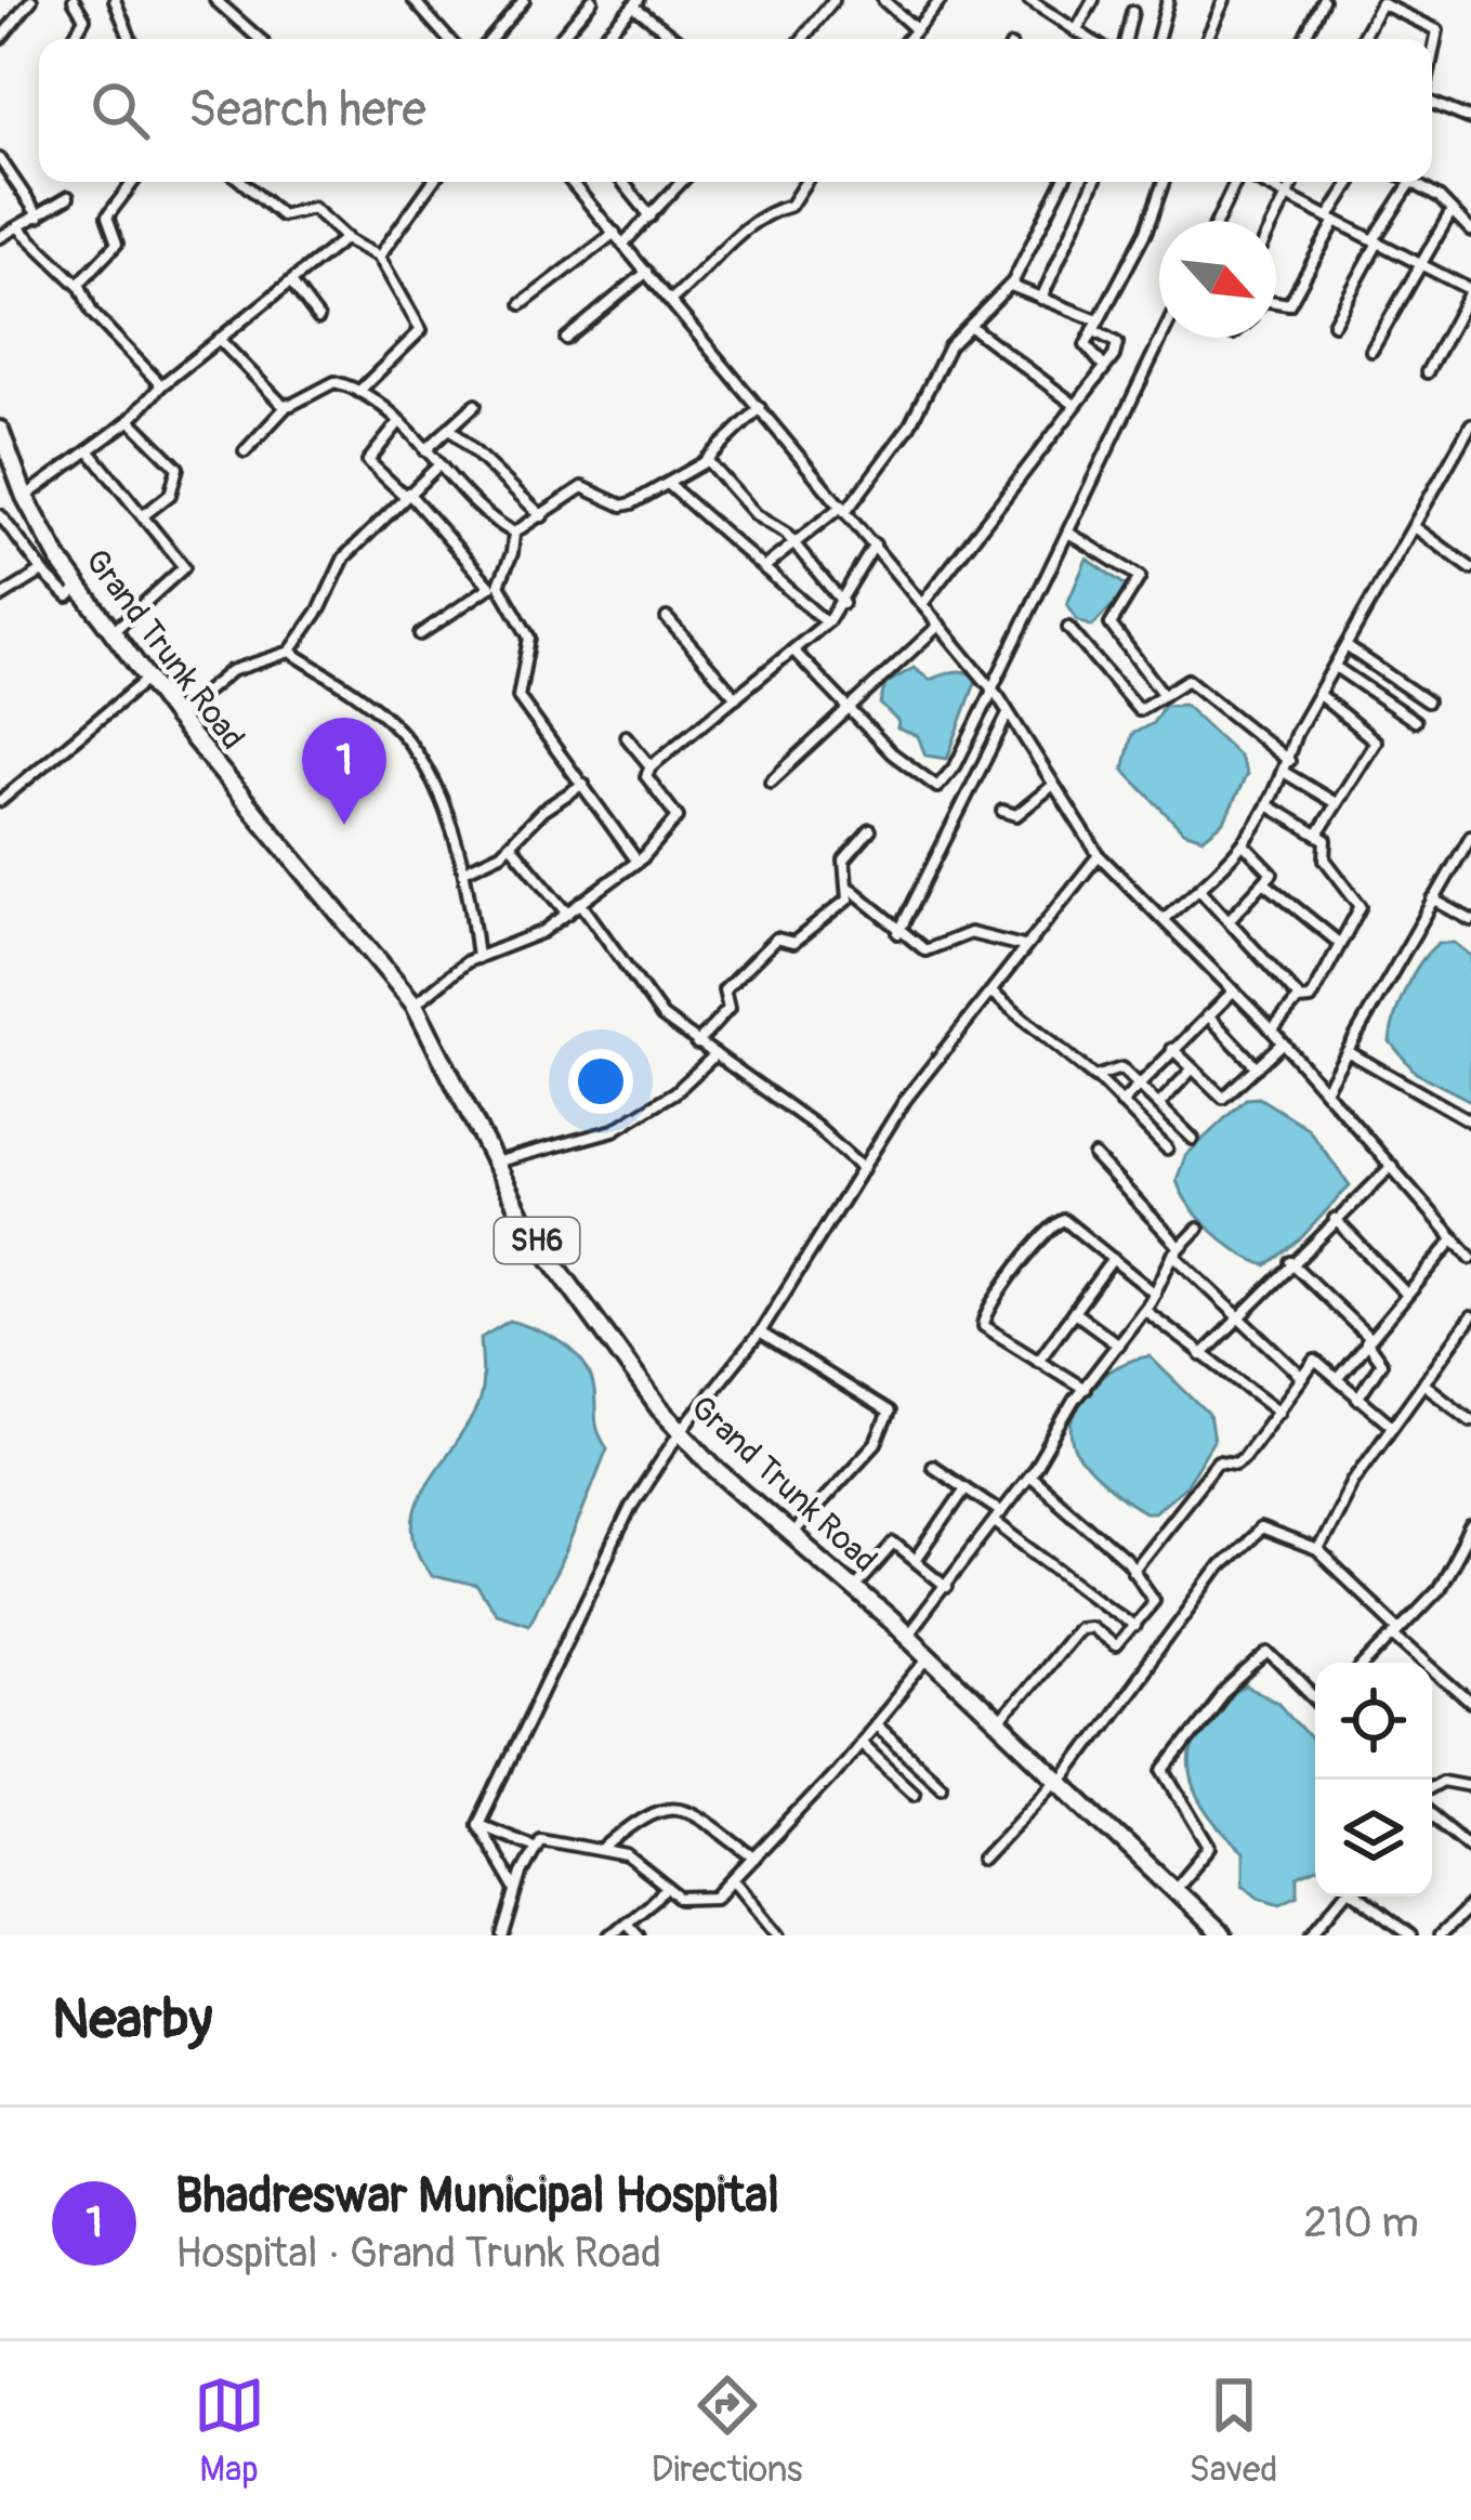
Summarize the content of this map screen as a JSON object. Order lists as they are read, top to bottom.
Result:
{
  "streets": {
    "main road": ["Grand Trunk Road", "SH6"]
  },
  "north": "bottom right",
  "page": {
    "search": "Search here",
    "pins": "1",
    "heading": "Nearby",
    "list": [
      {
        "mark": "1",
        "name": "Bhadreswar Municipal Hospital",
        "note": "Hospital · Grand Trunk Road",
        "value": "210 m"
      }
    ],
    "nav": ["Map", "Directions", "Saved"]
  }
}
